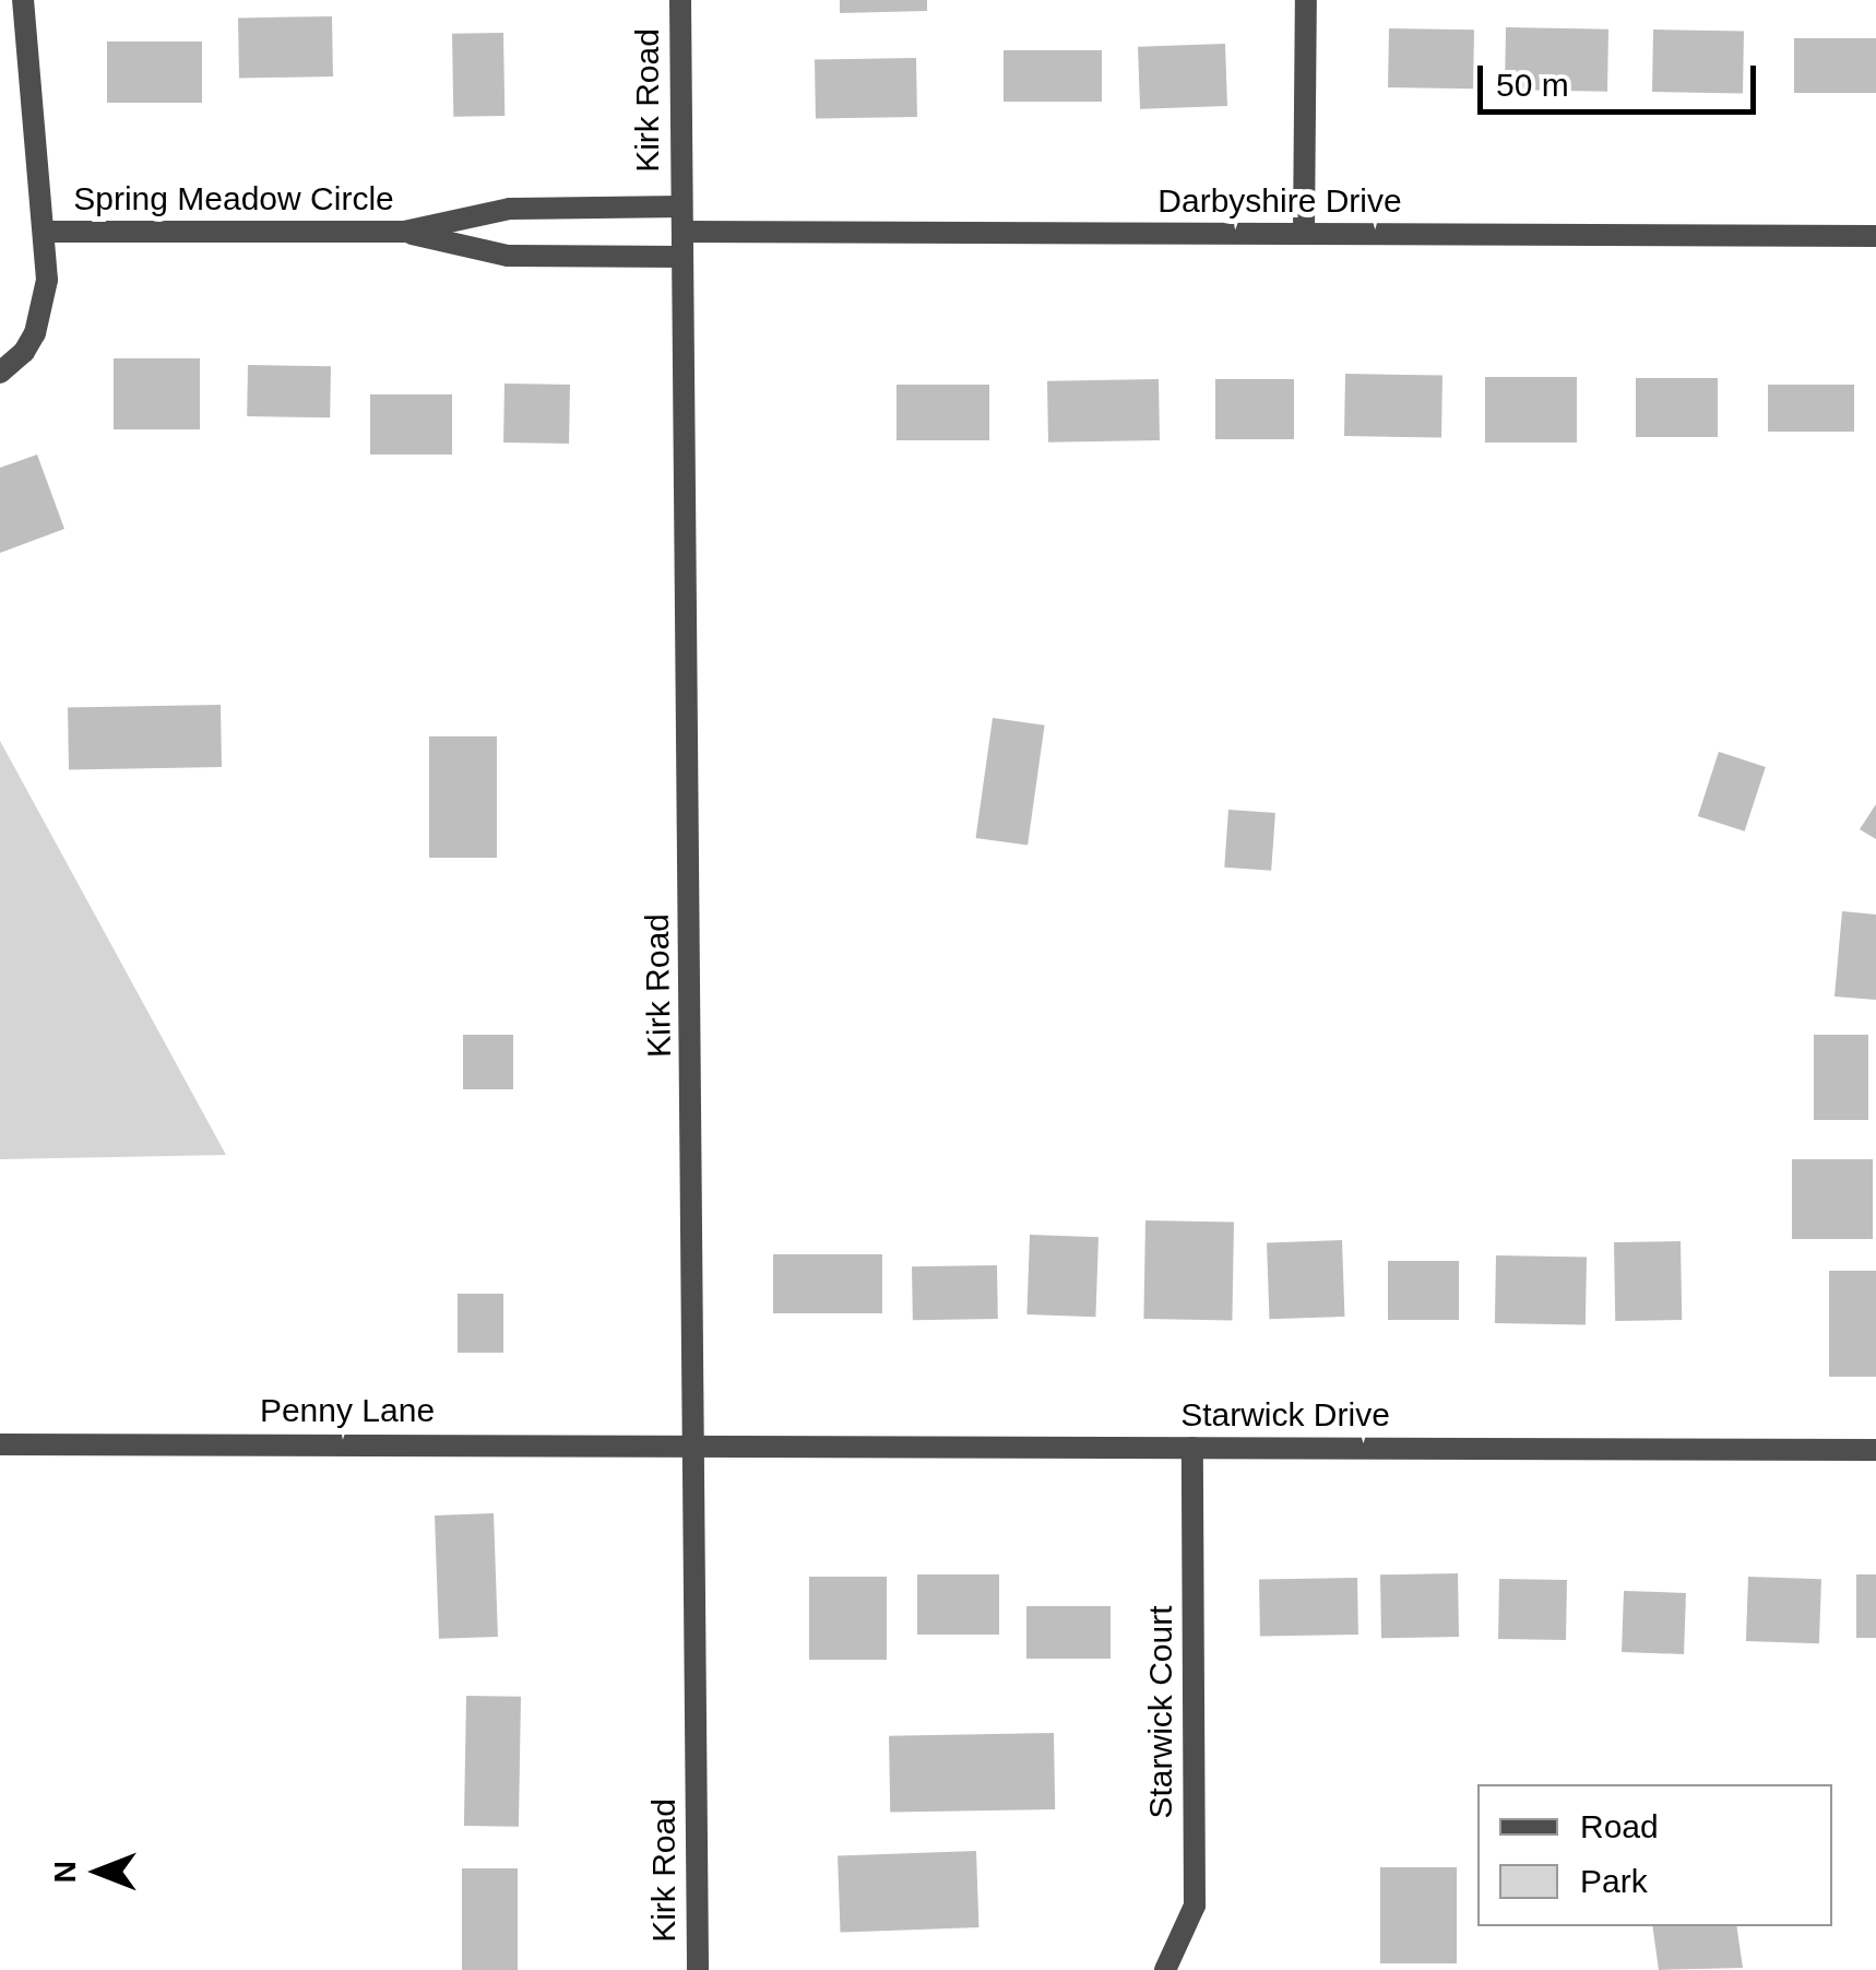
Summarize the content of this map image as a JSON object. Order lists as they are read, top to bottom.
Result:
{
  "streets": {
    "street": [
      "Kirk Road",
      "Spring Meadow Circle",
      "Darbyshire Drive",
      "Penny Lane",
      "Starwick Drive",
      "Starwick Court"
    ]
  },
  "crossings": [
    ["Kirk Road", "Spring Meadow Circle"],
    ["Kirk Road", "Darbyshire Drive"],
    ["Kirk Road", "Penny Lane"],
    ["Kirk Road", "Starwick Drive"],
    ["Penny Lane", "Starwick Drive"],
    ["Starwick Drive", "Starwick Court"]
  ],
  "legend": ["Road", "Park"],
  "scale_bar": "50 m",
  "north": "left"
}
